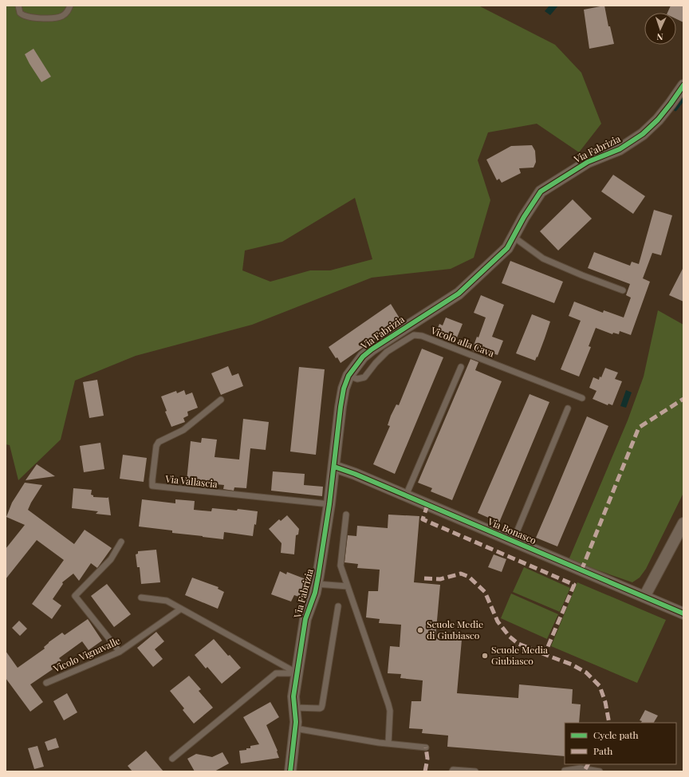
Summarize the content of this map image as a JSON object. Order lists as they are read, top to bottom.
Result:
{
  "streets": {
    "street": ["Via Fabrizia", "Via Bonasco"],
    "lane": ["Vicolo alla Cava", "Via Vallascia", "Vicolo Vignavalle"]
  },
  "crossings": [
    ["Via Fabrizia", "Vicolo alla Cava"],
    ["Via Fabrizia", "Via Vallascia"],
    ["Via Fabrizia", "Via Bonasco"]
  ],
  "places": ["Scuole Medie di Giubiasco", "Scuole Media Giubiasco"],
  "legend": ["Cycle path", "Path"],
  "north": "bottom"
}
